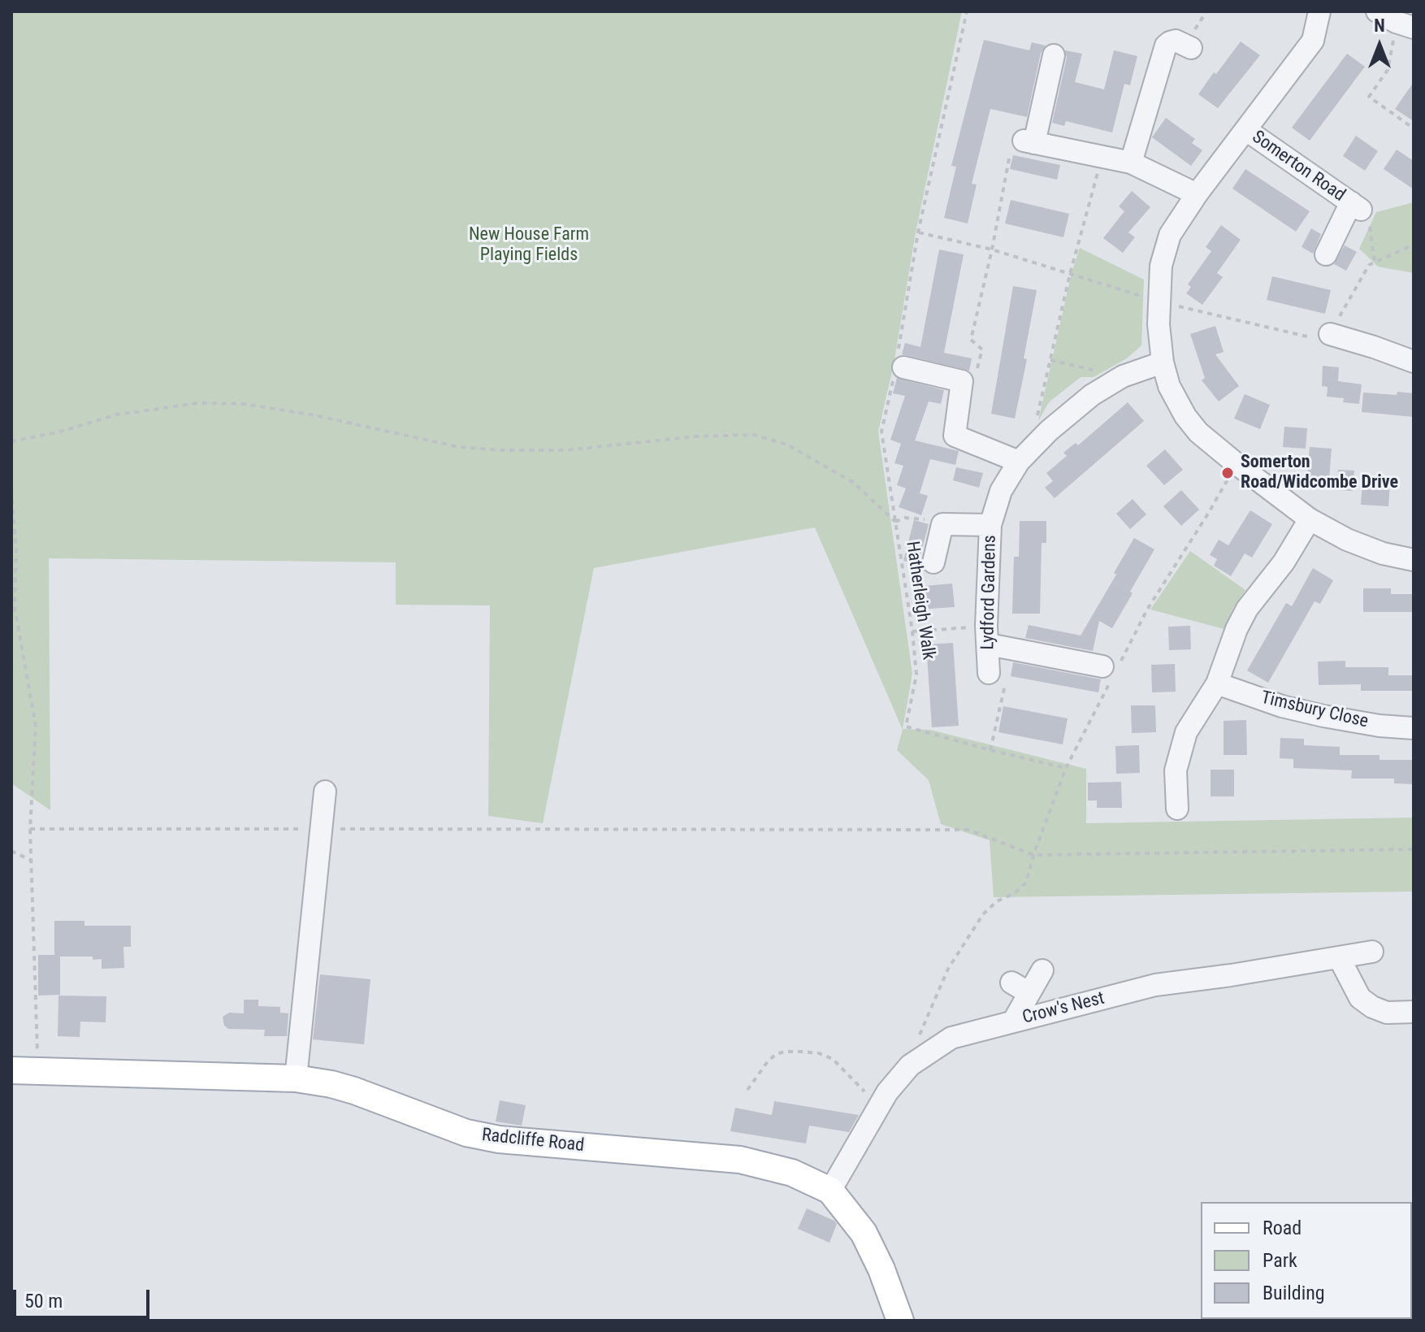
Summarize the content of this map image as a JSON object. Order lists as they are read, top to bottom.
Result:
{
  "streets": {
    "main road": ["Radcliffe Road"],
    "street": [
      "Somerton Road",
      "Lydford Gardens",
      "Timsbury Close",
      "Crow's Nest"
    ],
    "path": ["Hatherleigh Walk"]
  },
  "crossings": [
    ["Somerton Road", "Lydford Gardens"],
    ["Crow's Nest", "Radcliffe Road"]
  ],
  "parks": ["New House Farm Playing Fields"],
  "places": ["Somerton Road/Widcombe Drive"],
  "legend": ["Road", "Park", "Building"],
  "scale_bar": "50 m",
  "north": "top"
}
